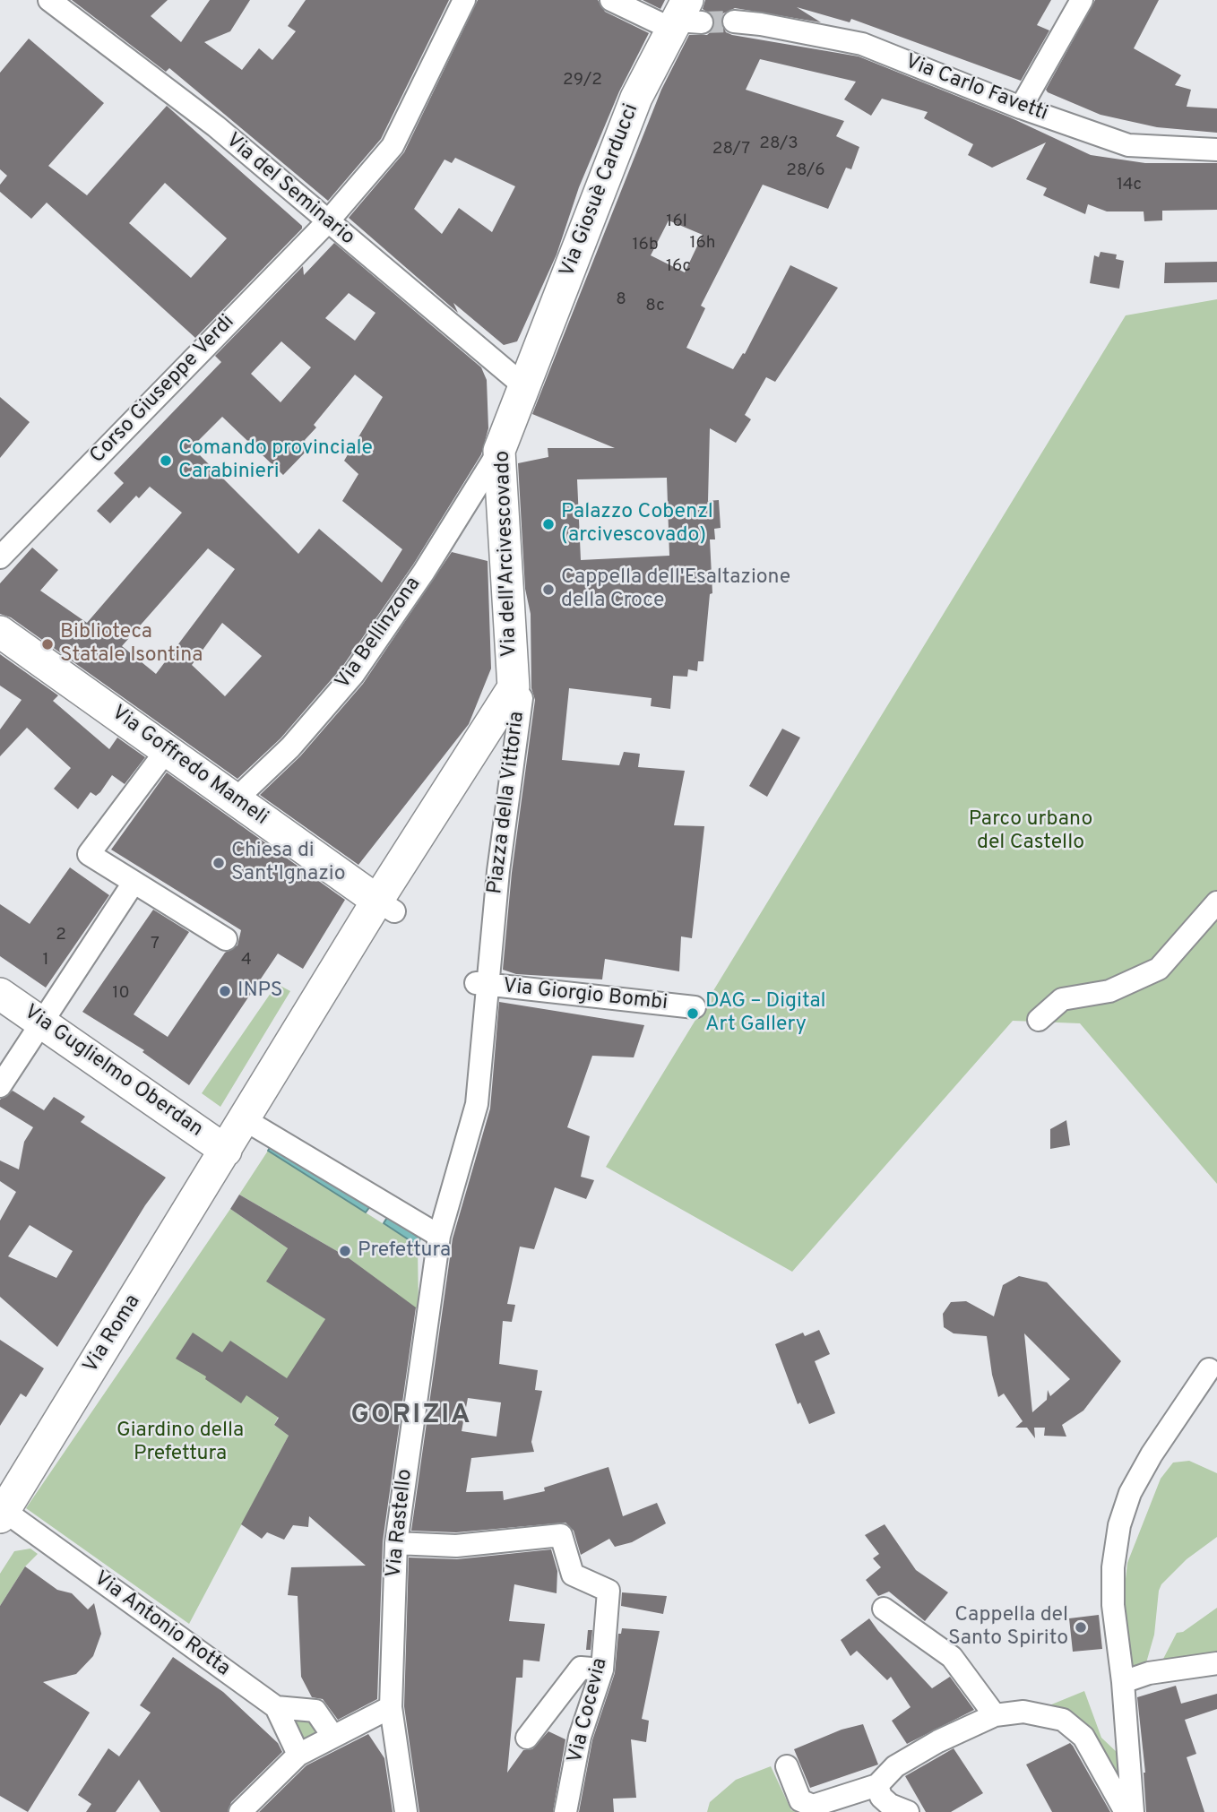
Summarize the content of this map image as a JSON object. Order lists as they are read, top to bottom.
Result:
{
  "streets": {
    "main road": [
      "Via Giosuè Carducci",
      "Via dell'Arcivescovado",
      "Via Goffredo Mameli",
      "Piazza della Vittoria",
      "Via Guglielmo Oberdan",
      "Via Roma"
    ],
    "street": [
      "Via Carlo Favetti",
      "Via del Seminario",
      "Corso Giuseppe Verdi",
      "Via Bellinzona",
      "Via Giorgio Bombi",
      "Via Rastello",
      "Via Antonio Rotta",
      "Via Cocevia"
    ]
  },
  "crossings": [
    ["Via del Seminario", "Via Giosuè Carducci"],
    ["Via del Seminario", "Corso Giuseppe Verdi"],
    ["Via del Seminario", "Via dell'Arcivescovado"],
    ["Via Giosuè Carducci", "Via dell'Arcivescovado"],
    ["Via dell'Arcivescovado", "Via Bellinzona"],
    ["Via dell'Arcivescovado", "Piazza della Vittoria"],
    ["Via Bellinzona", "Via Goffredo Mameli"],
    ["Via Goffredo Mameli", "Piazza della Vittoria"],
    ["Piazza della Vittoria", "Via Giorgio Bombi"],
    ["Piazza della Vittoria", "Via Guglielmo Oberdan"],
    ["Piazza della Vittoria", "Via Roma"],
    ["Piazza della Vittoria", "Via Rastello"],
    ["Via Guglielmo Oberdan", "Via Roma"],
    ["Via Roma", "Via Antonio Rotta"],
    ["Via Rastello", "Via Cocevia"]
  ],
  "districts": ["GORIZIA"],
  "parks": ["Parco urbano del Castello", "Giardino della Prefettura"],
  "places": [
    "Comando provinciale Carabinieri",
    "Palazzo Cobenzl (arcivescovado)",
    "Cappella dell'Esaltazione della Croce",
    "Biblioteca Statale Isontina",
    "Chiesa di Sant'Ignazio",
    "INPS",
    "DAG – Digital Art Gallery",
    "Prefettura",
    "Cappella del Santo Spirito"
  ],
  "house_numbers": [
    "29/2",
    "28/3",
    "28/7",
    "28/6",
    "14c",
    "16l",
    "16h",
    "16b",
    "16c",
    "8",
    "8c",
    "2",
    "7",
    "1",
    "4",
    "10"
  ]
}
